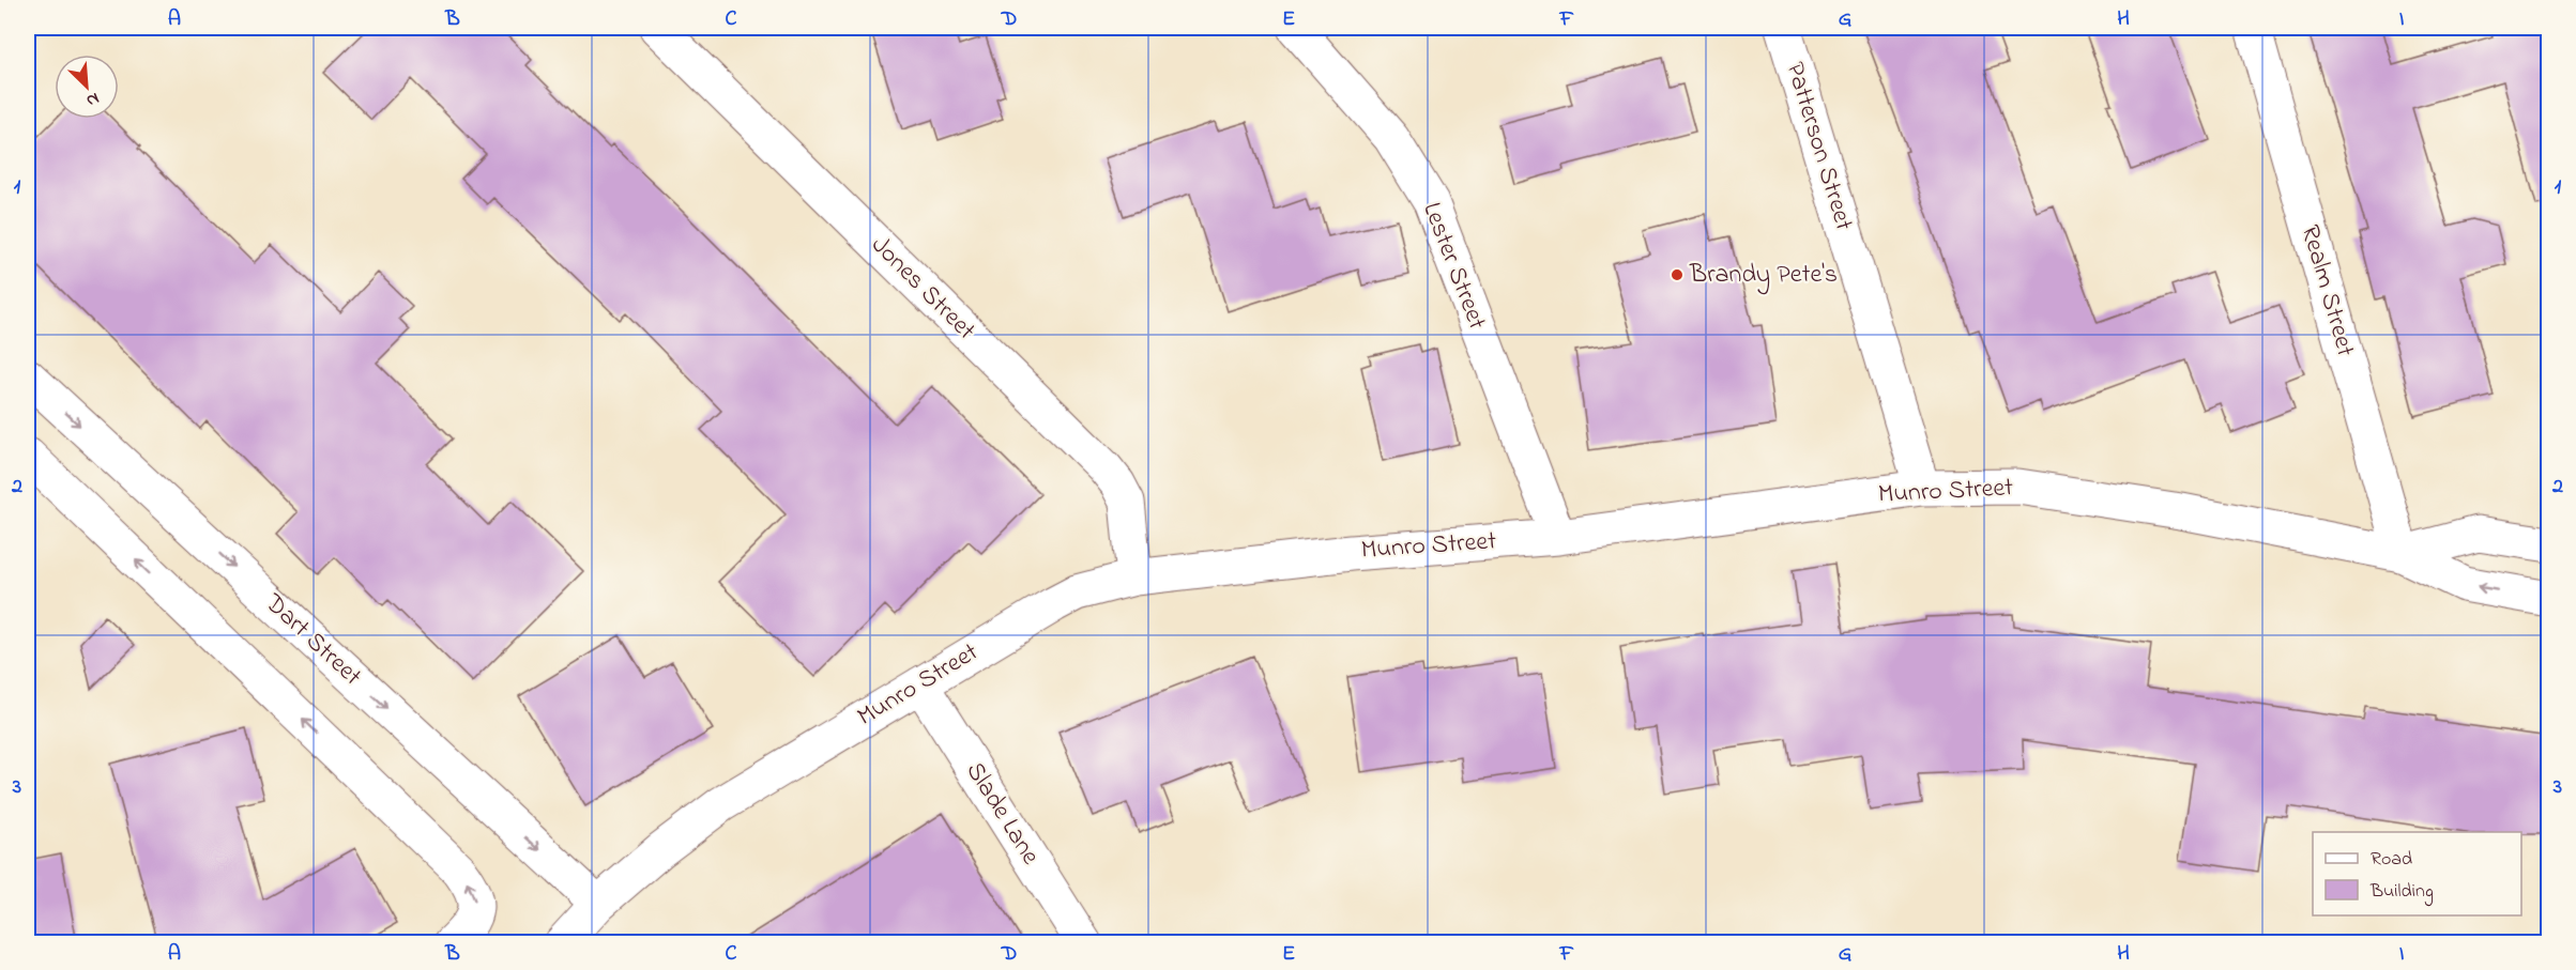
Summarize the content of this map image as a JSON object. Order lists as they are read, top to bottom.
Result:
{
  "streets": {
    "street": [
      "Patterson Street",
      "Lester Street",
      "Jones Street",
      "Realm Street",
      "Munro Street",
      "Dart Street",
      "Slade Lane"
    ]
  },
  "crossings": [
    ["Patterson Street", "Munro Street"],
    ["Lester Street", "Munro Street"],
    ["Jones Street", "Munro Street"],
    ["Realm Street", "Munro Street"],
    ["Munro Street", "Dart Street"],
    ["Munro Street", "Slade Lane"]
  ],
  "places": ["Brandy Pete's"],
  "legend": ["Road", "Building"],
  "north": "bottom right",
  "grid": {
    "columns": [
      "A",
      "B",
      "C",
      "D",
      "E",
      "F",
      "G",
      "H",
      "I"
    ],
    "rows": ["1", "2", "3"]
  }
}
